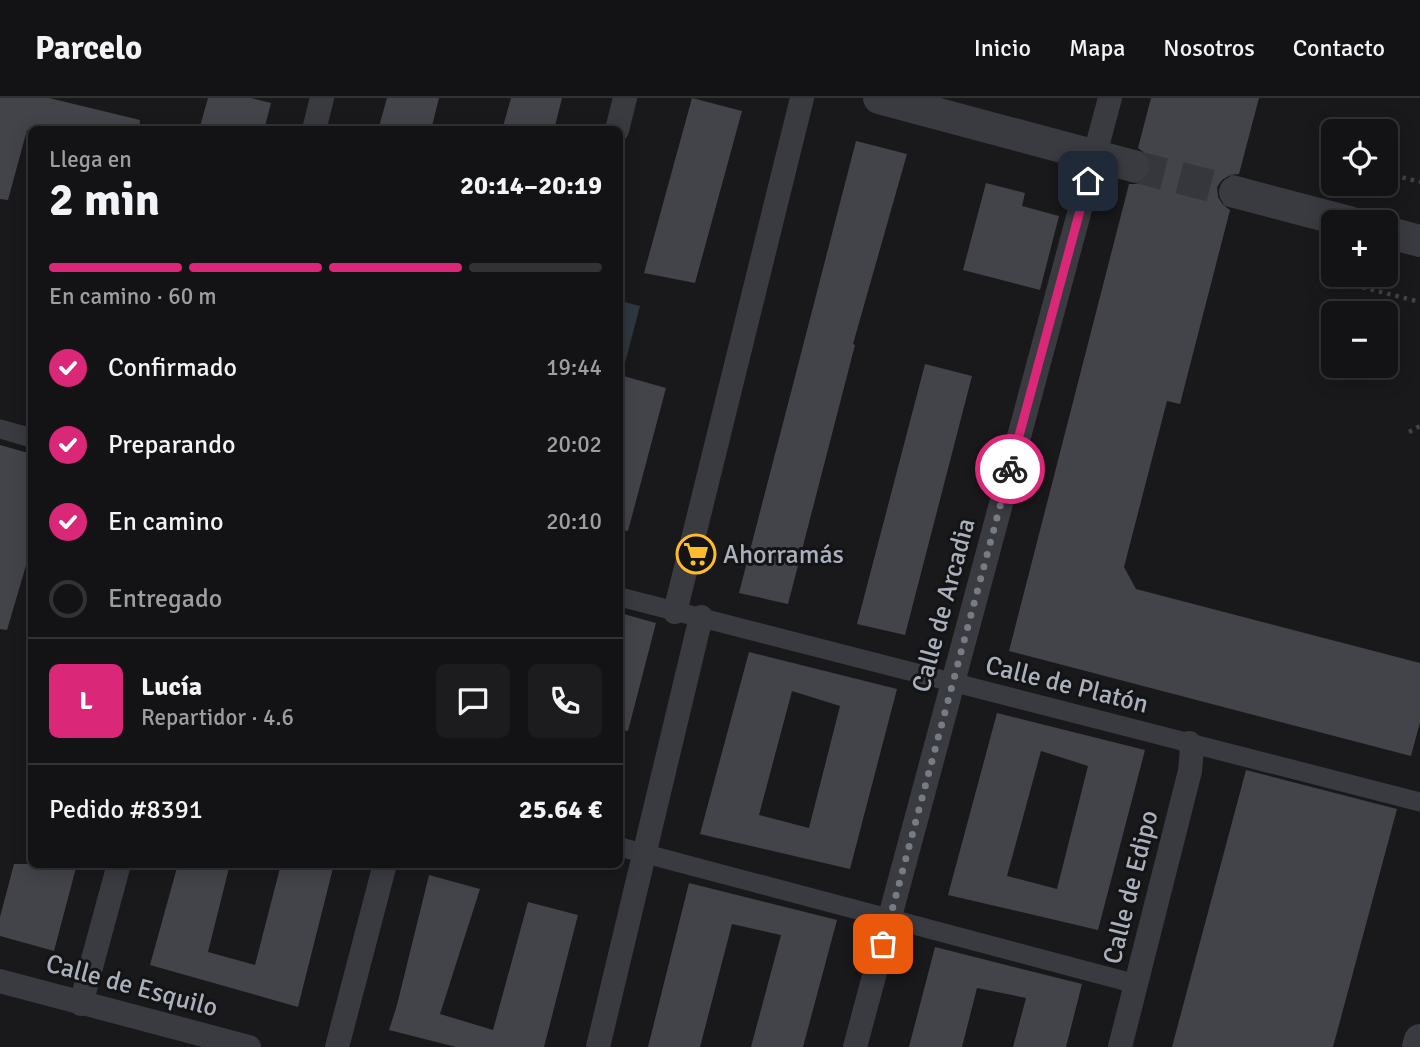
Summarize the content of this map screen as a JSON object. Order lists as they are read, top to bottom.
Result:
{
  "streets": {
    "street": [
      "Calle de Arcadia",
      "Calle de Platón",
      "Calle de Edipo",
      "Calle de Esquilo"
    ]
  },
  "crossings": [
    ["Calle de Arcadia", "Calle de Platón"],
    ["Calle de Platón", "Calle de Edipo"]
  ],
  "places": {
    "supermarket": ["Ahorramás"]
  },
  "page": {
    "header": "Parcelo",
    "nav": [
      "Inicio",
      "Mapa",
      "Nosotros",
      "Contacto"
    ],
    "map_buttons": ["+", "−"],
    "heading": ["2 min", "Llega en", "20:14–20:19"],
    "panel": [
      "Lucía",
      "Repartidor · 4.6",
      "Pedido #8391",
      "25.64 €"
    ],
    "bar": "En camino · 60 m",
    "list": [
      ["Confirmado", "19:44"],
      ["Preparando", "20:02"],
      ["En camino", "20:10"],
      "Entregado"
    ],
    "round": "L"
  }
}
